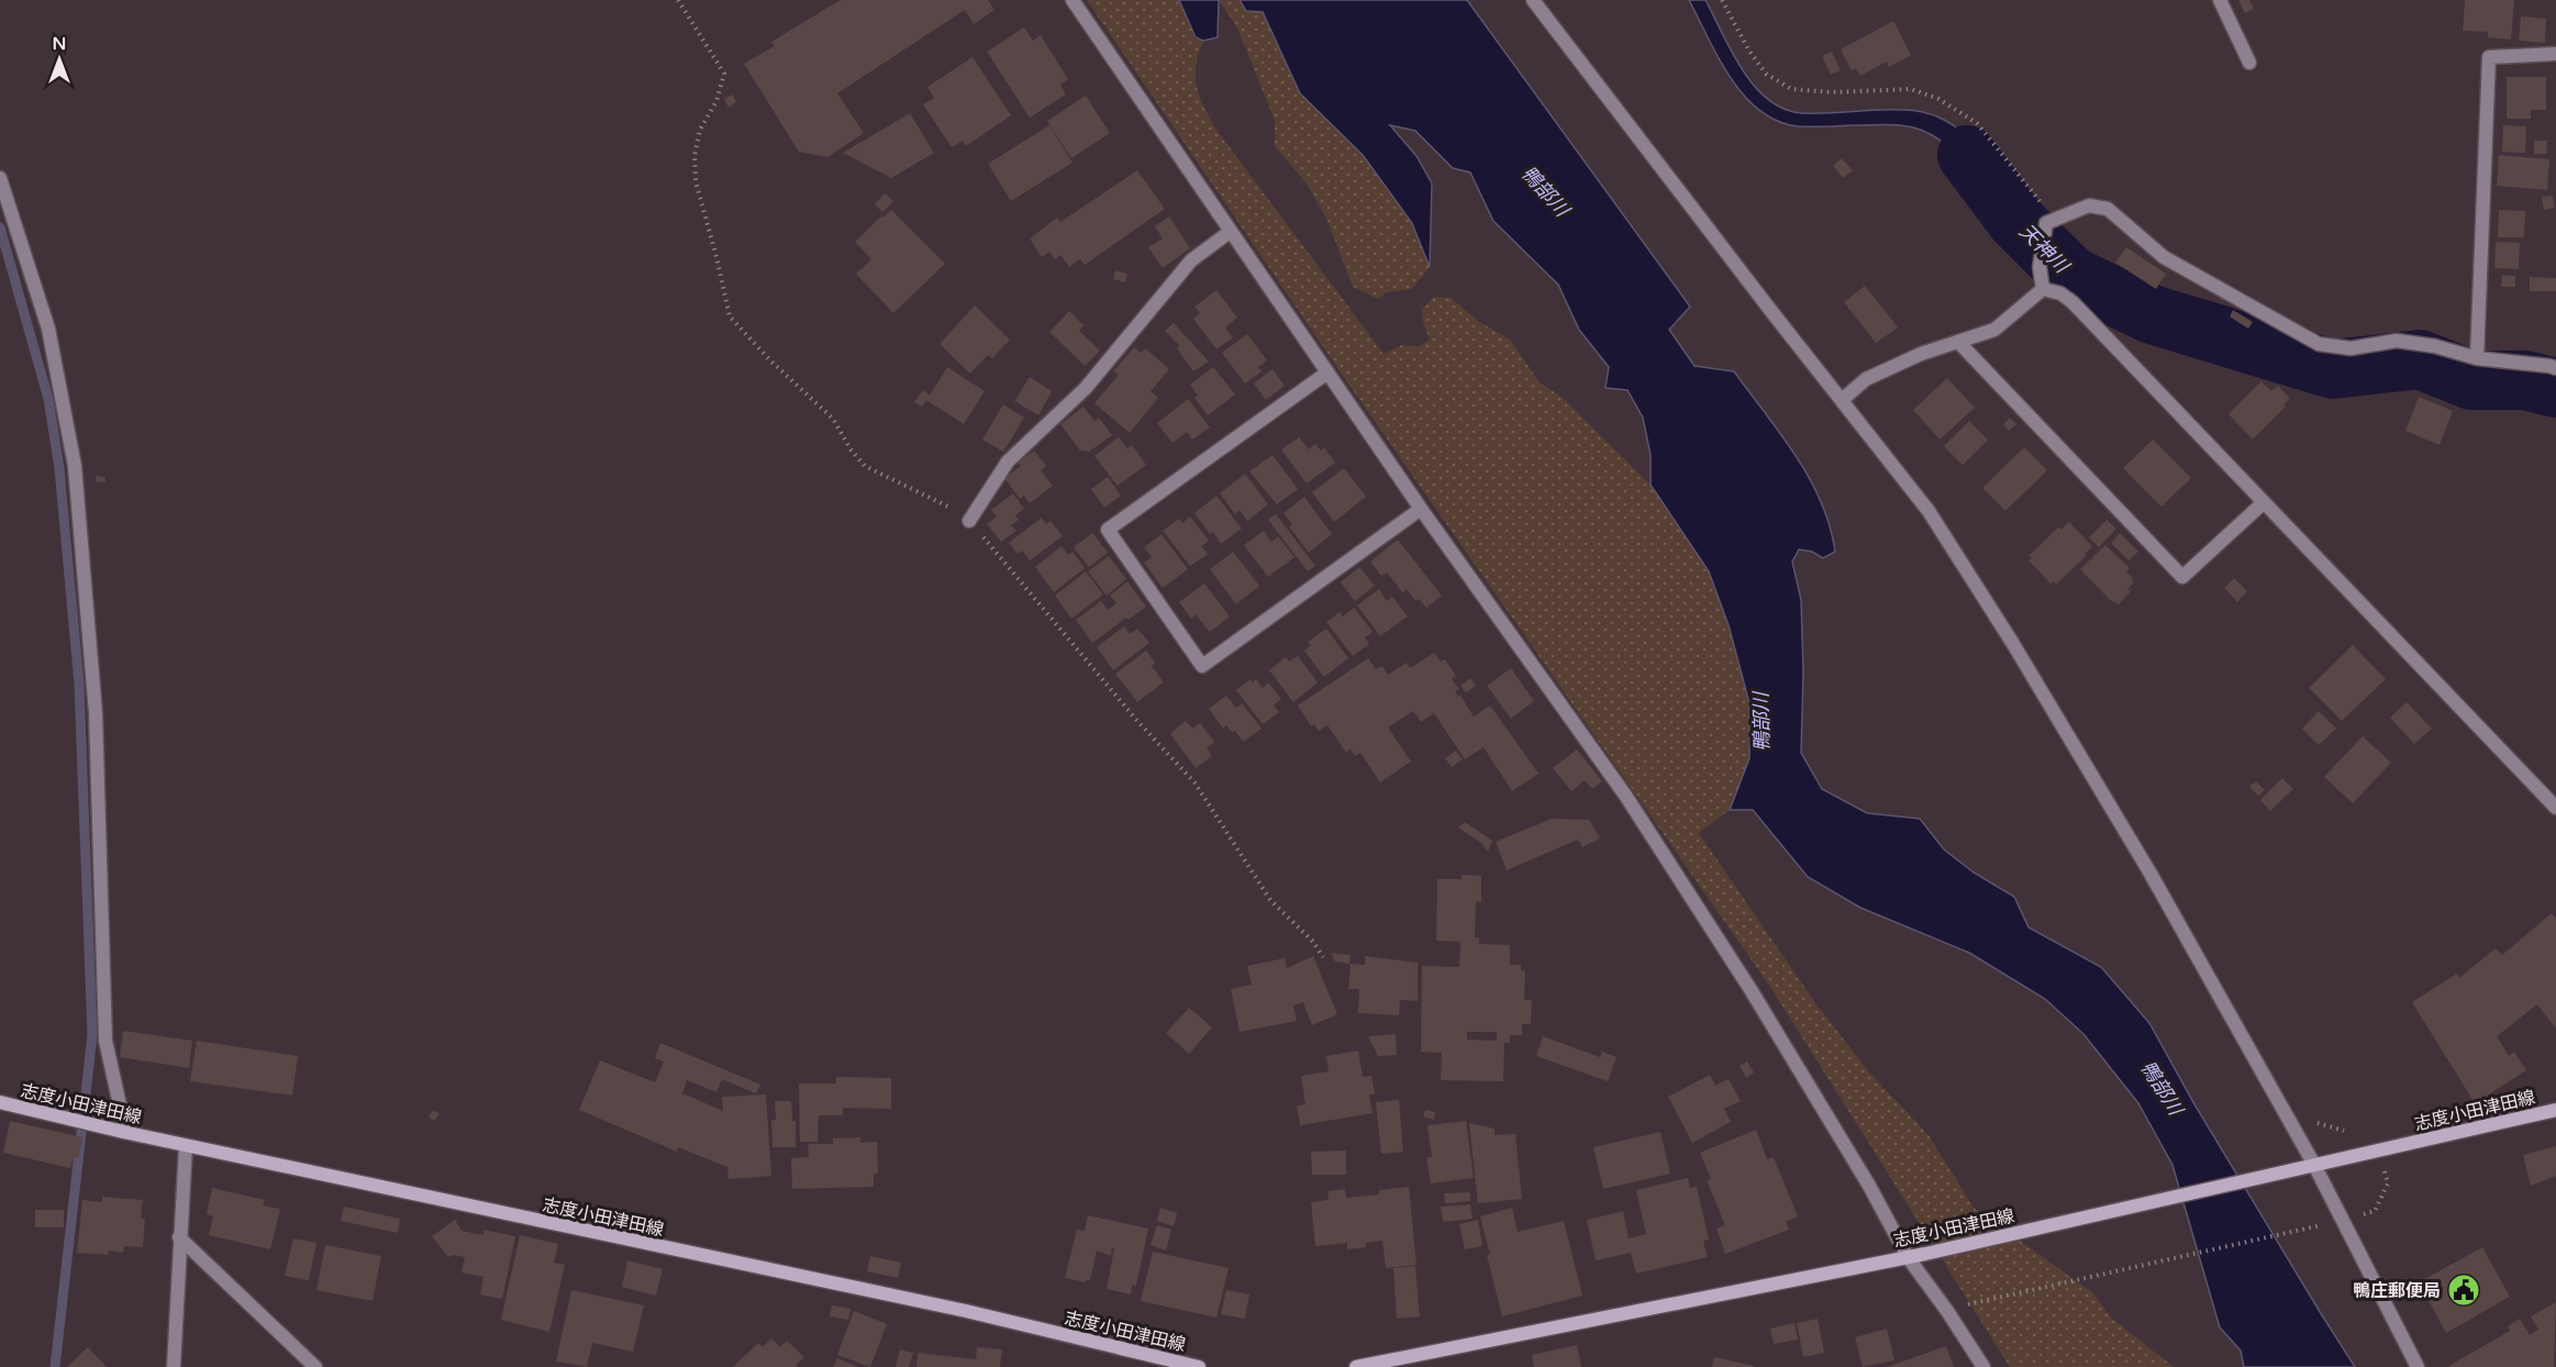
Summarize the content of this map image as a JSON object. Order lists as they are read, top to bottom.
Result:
{
  "streets": {
    "main road": ["志度小田津田線"]
  },
  "water": ["鴨部川", "天神川"],
  "places": {
    "public building": ["鴨庄郵便局"]
  },
  "north": "top"
}
